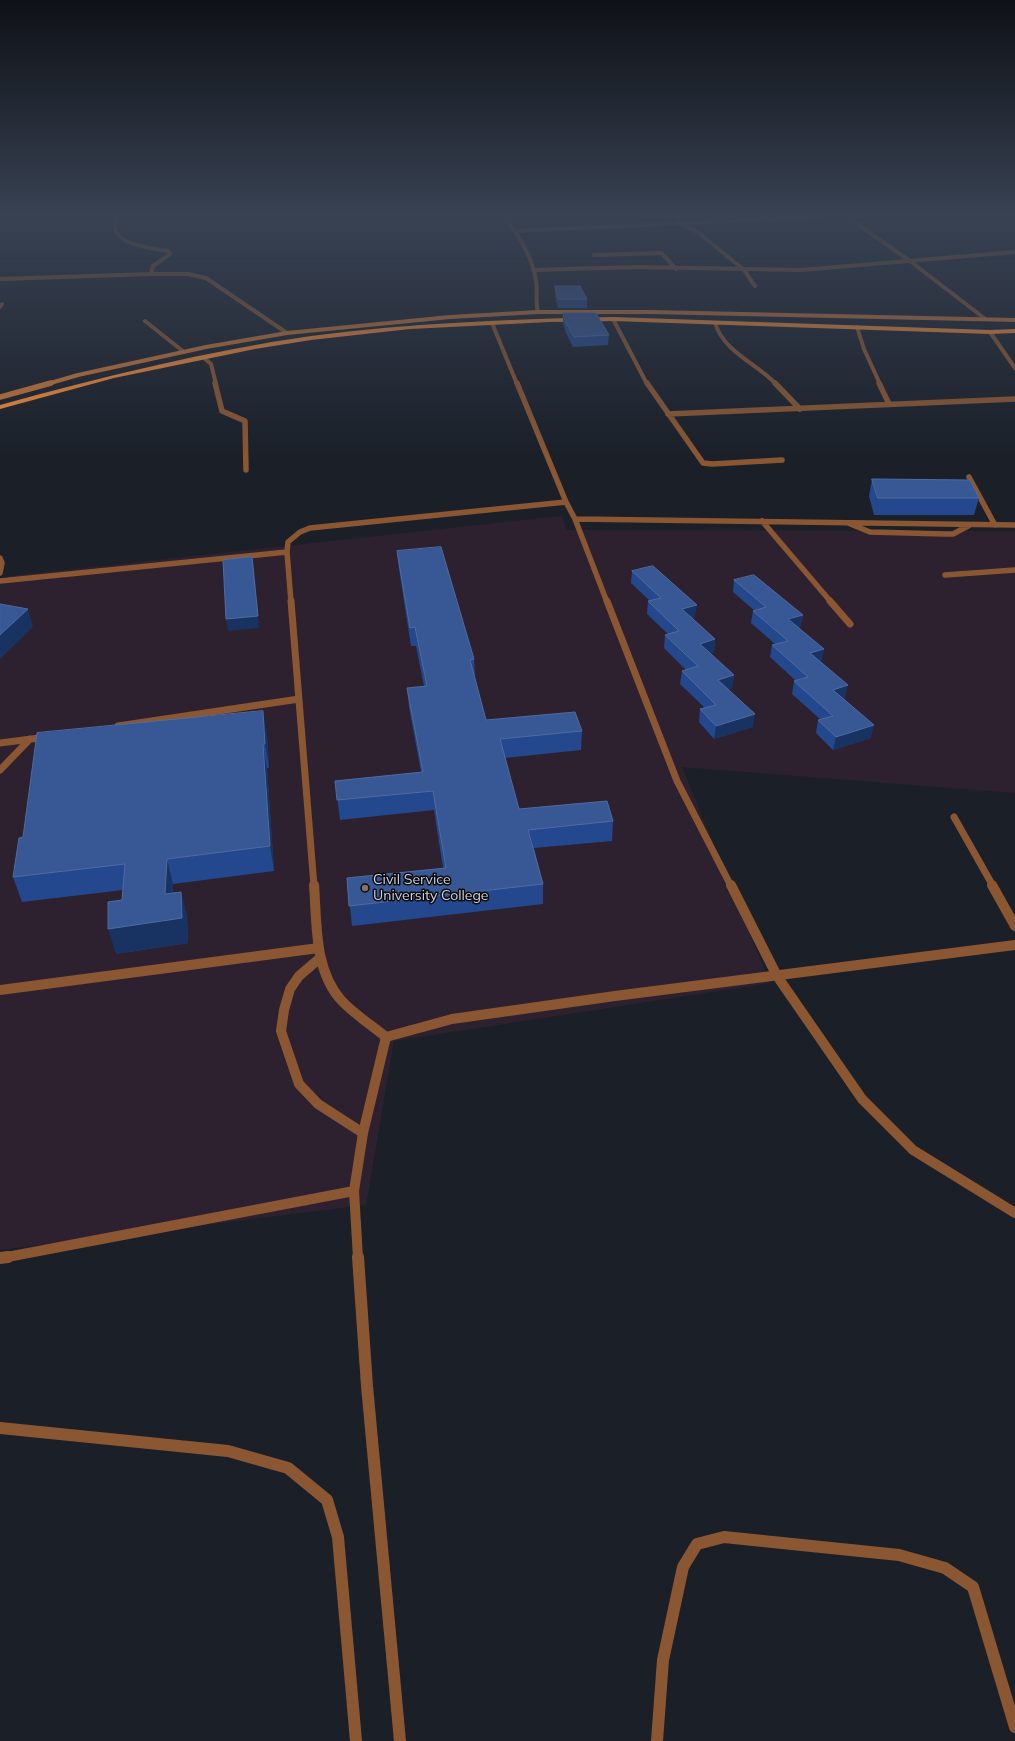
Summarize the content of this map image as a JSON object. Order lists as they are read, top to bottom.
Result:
{
  "places": ["Civil Service University College"]
}
